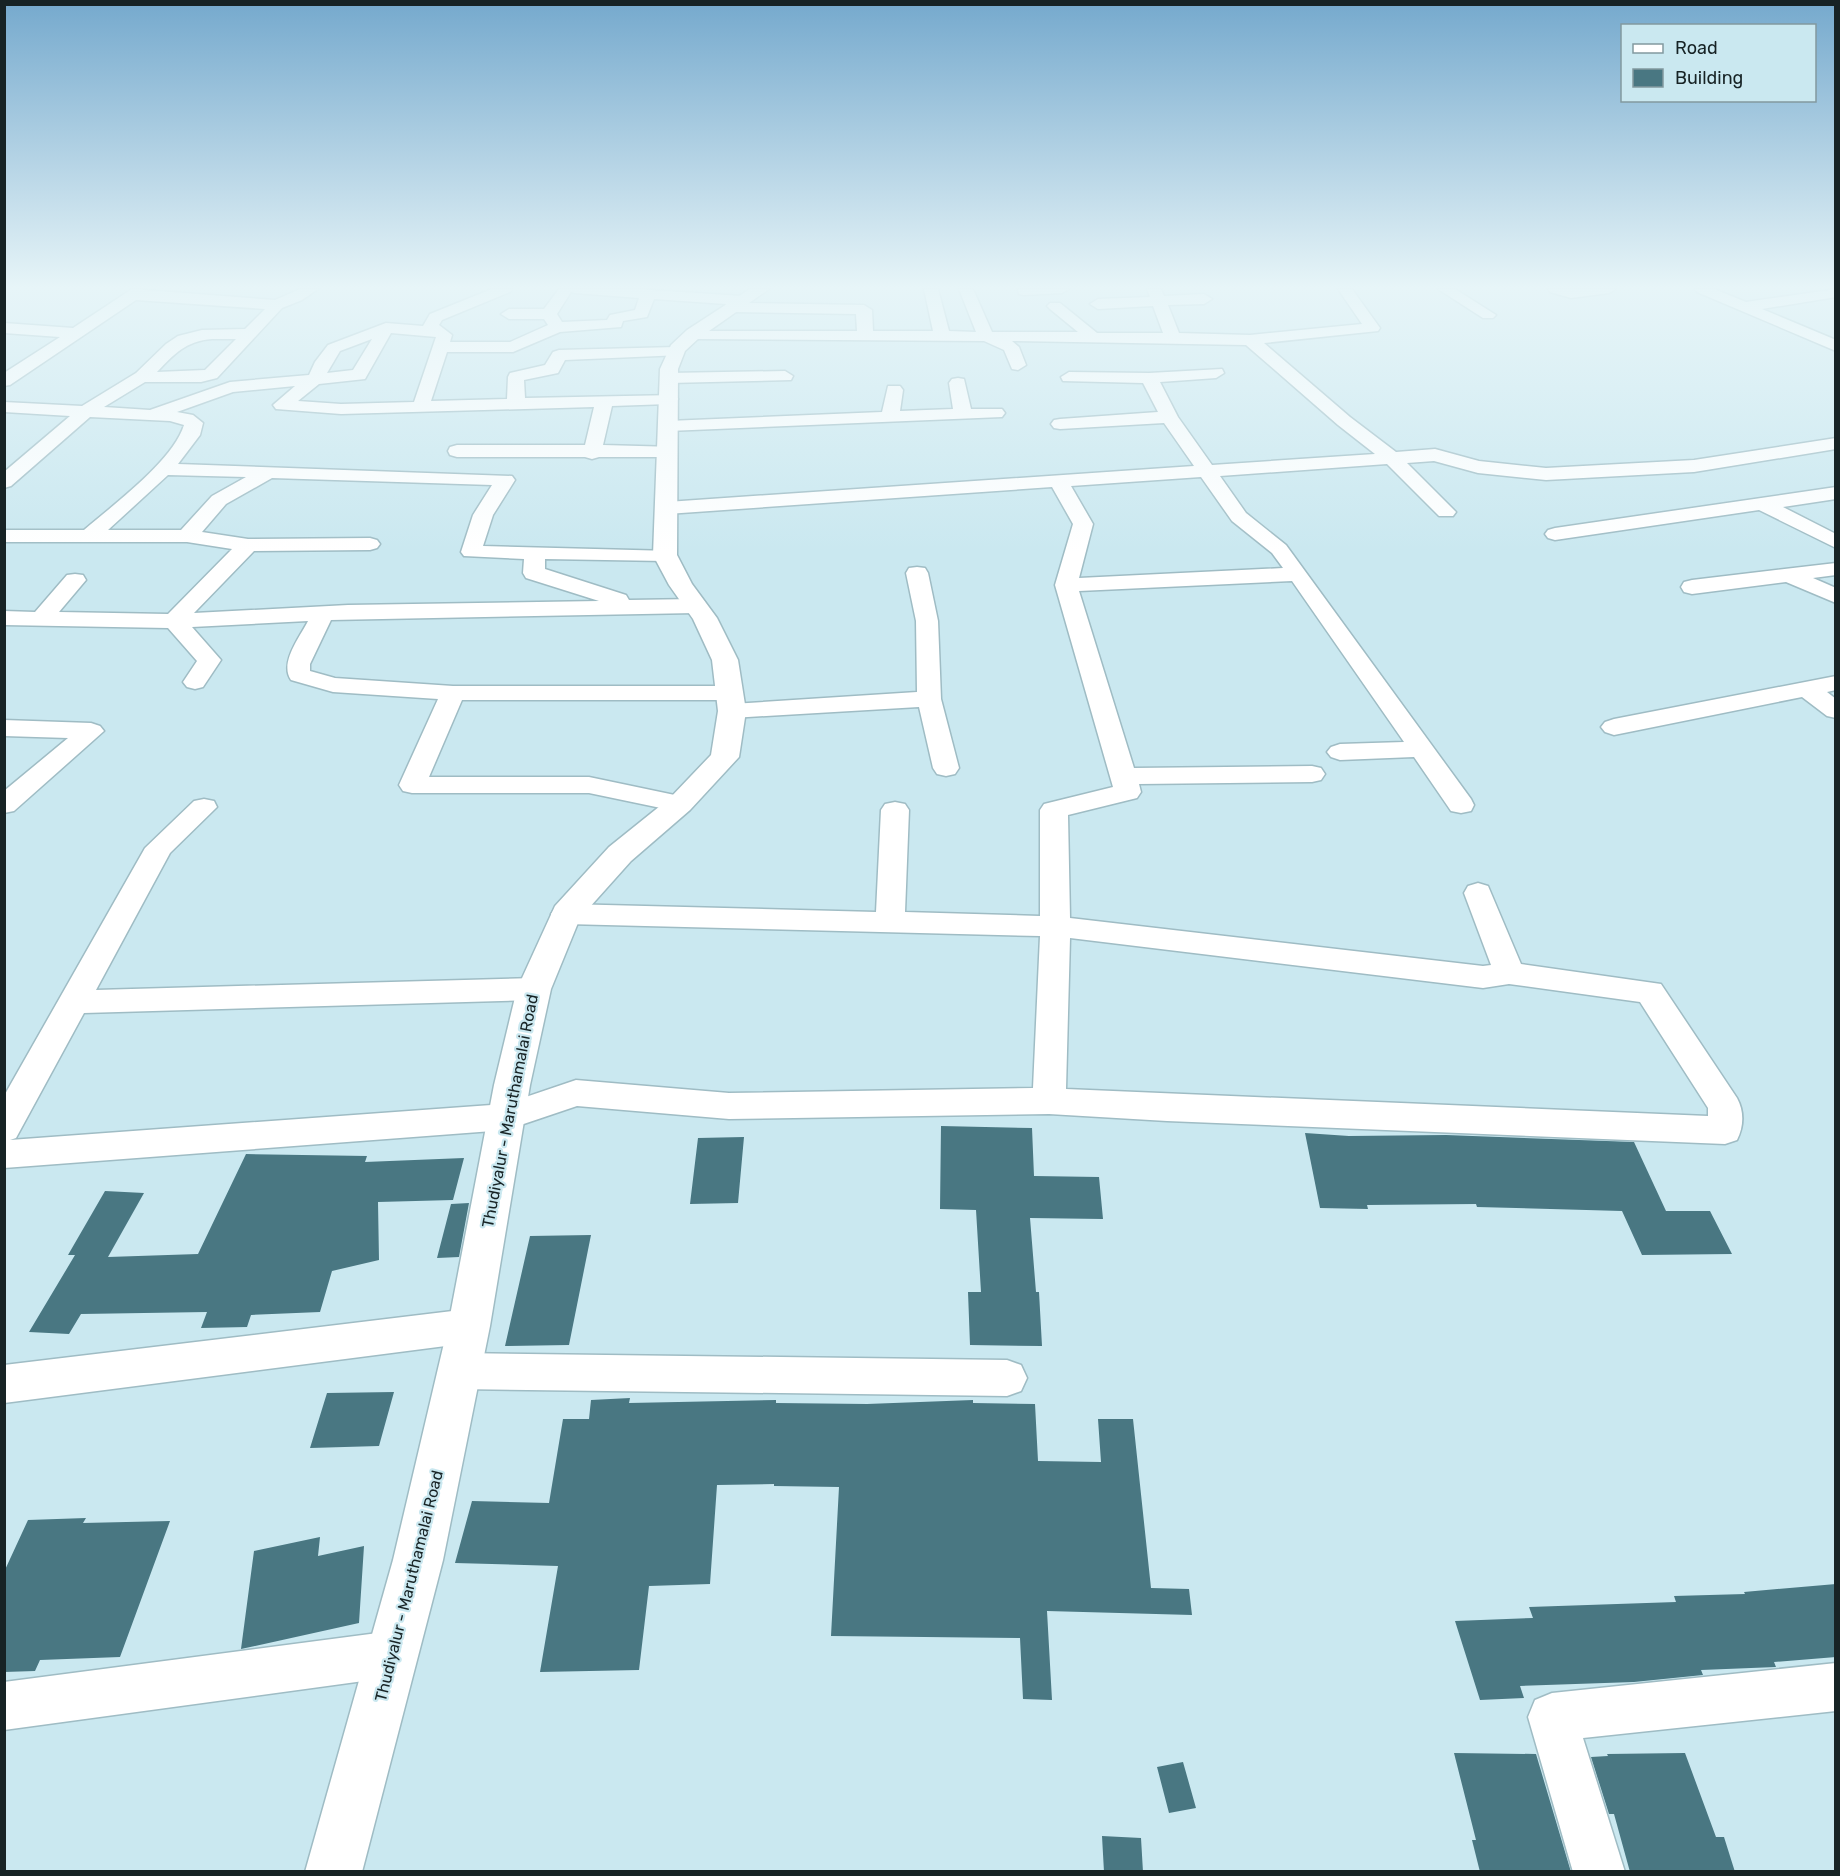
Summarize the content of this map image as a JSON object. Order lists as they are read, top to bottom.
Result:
{
  "streets": {
    "main road": ["Thudiyalur - Maruthamalai Road"]
  },
  "legend": ["Road", "Building"]
}
